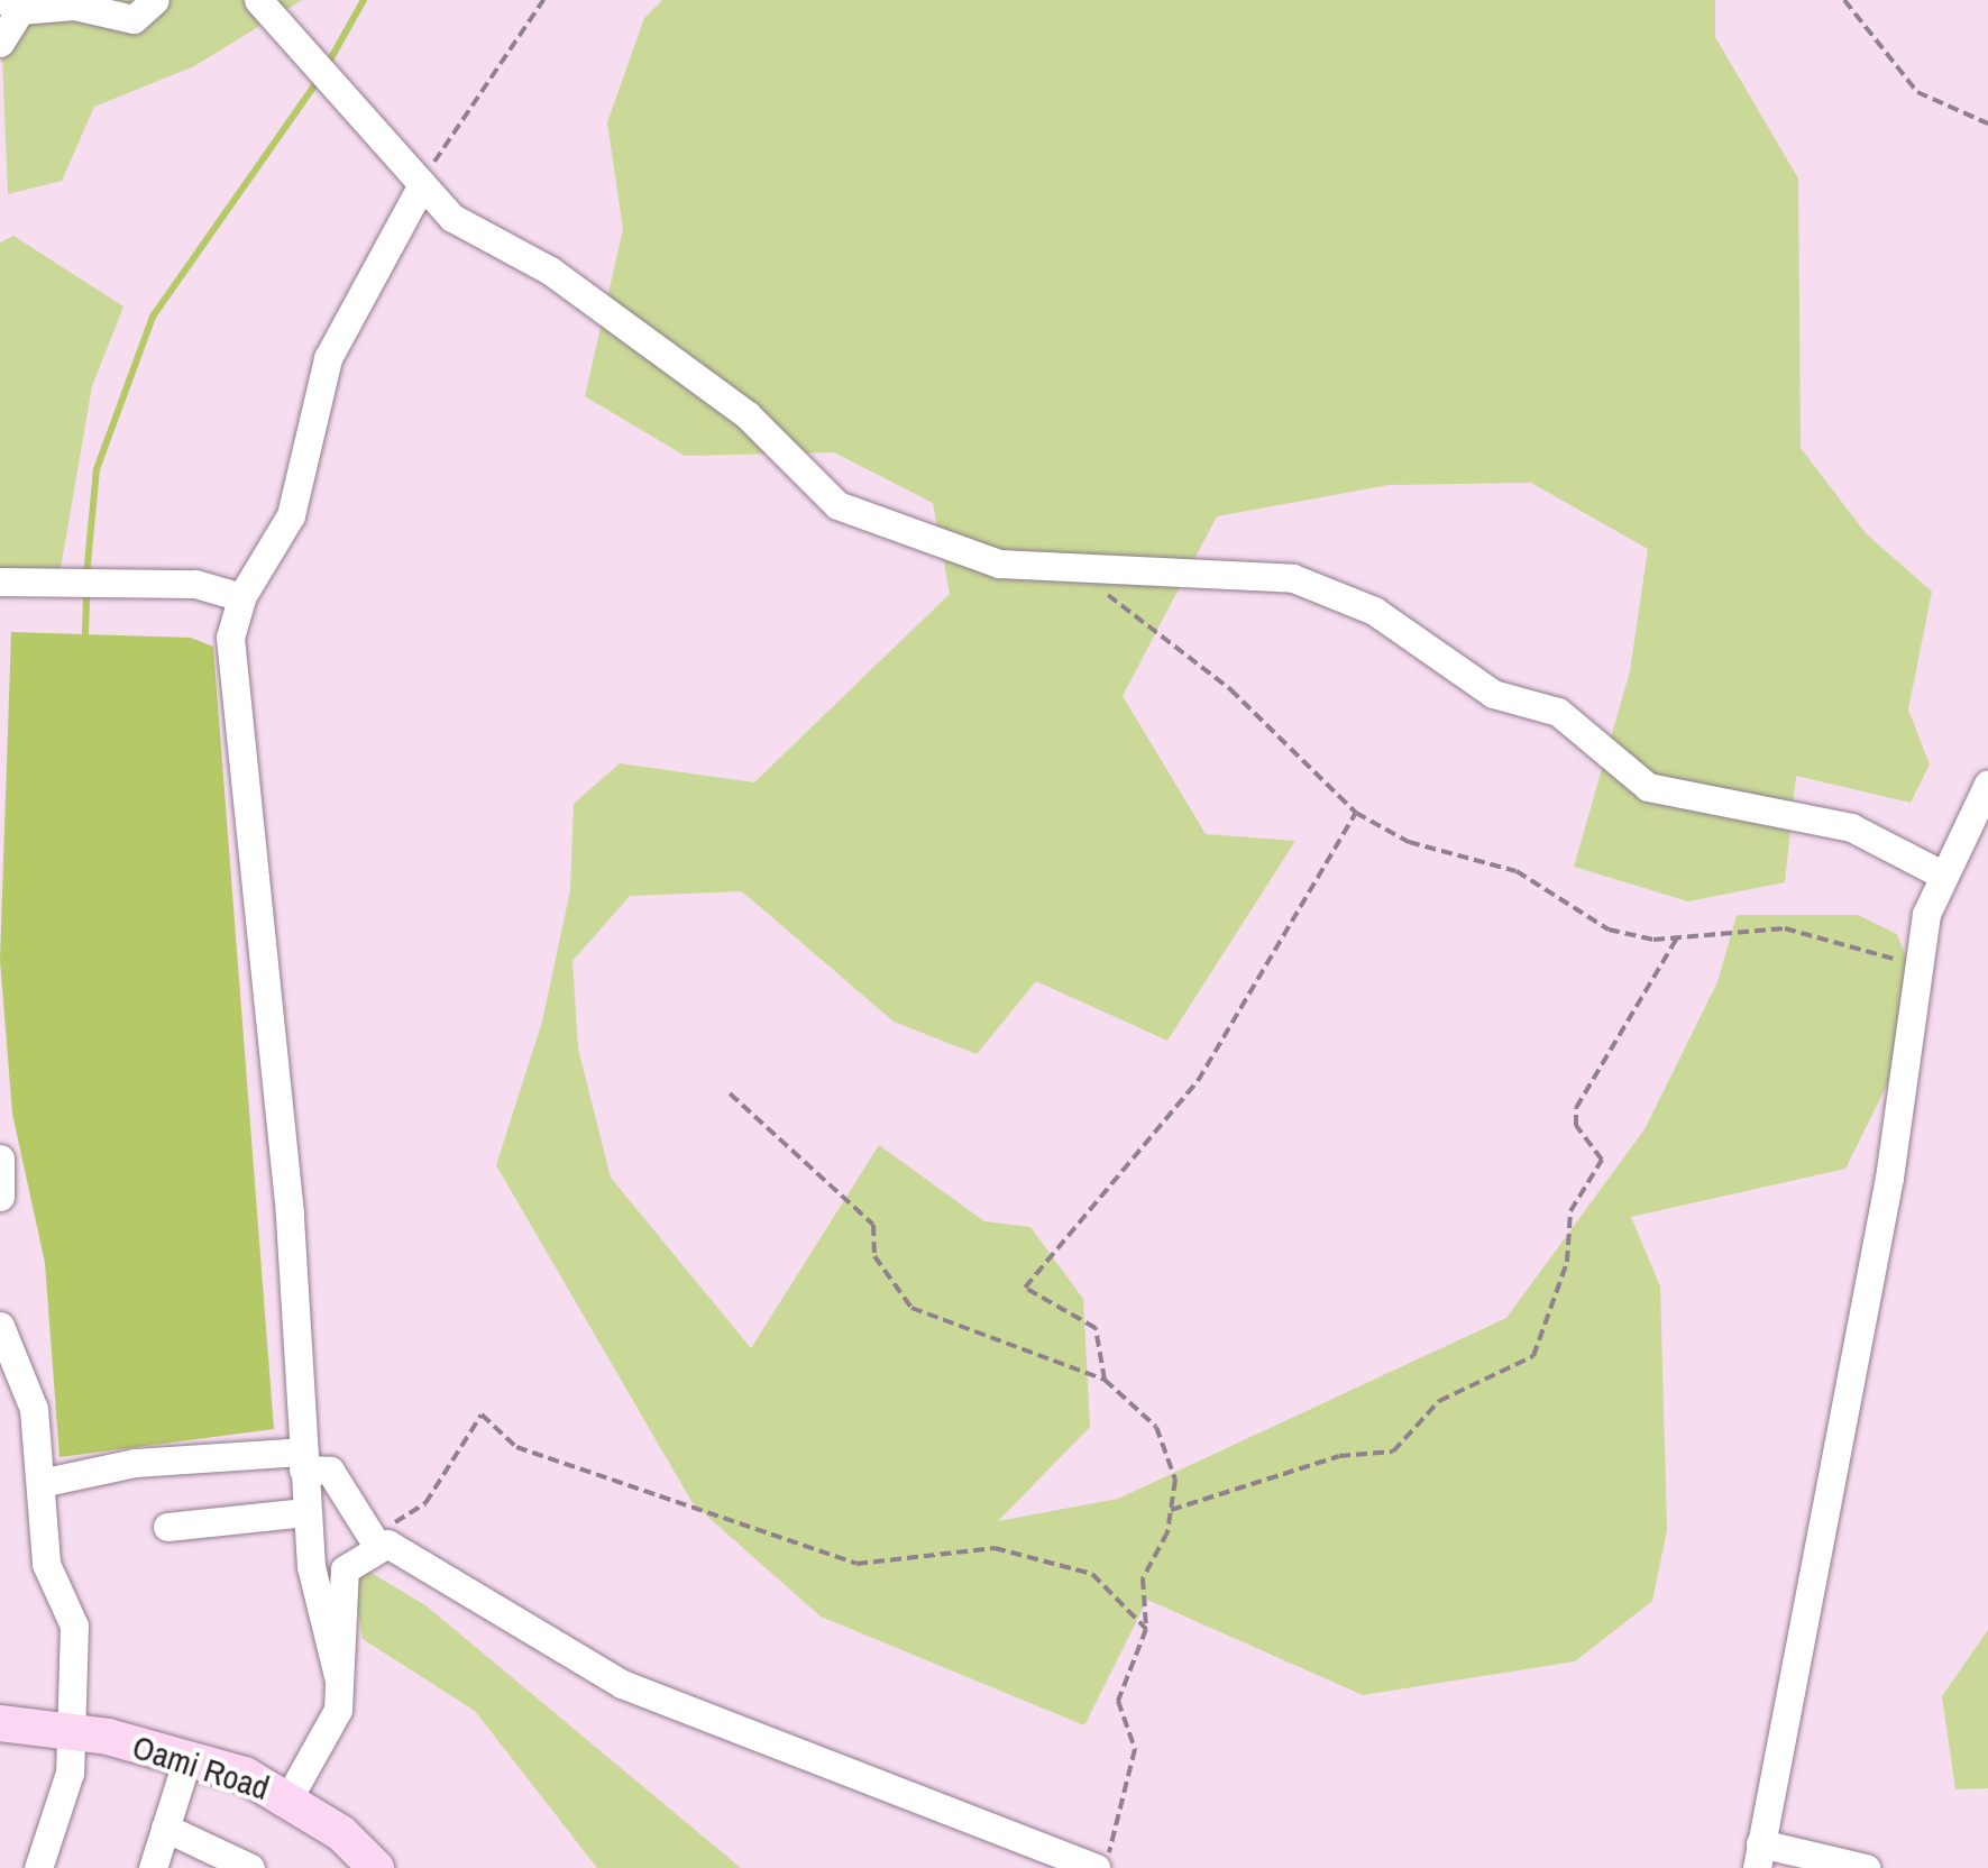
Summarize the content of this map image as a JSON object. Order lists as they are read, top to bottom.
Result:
{
  "streets": {
    "main road": ["Oami Road"]
  }
}
